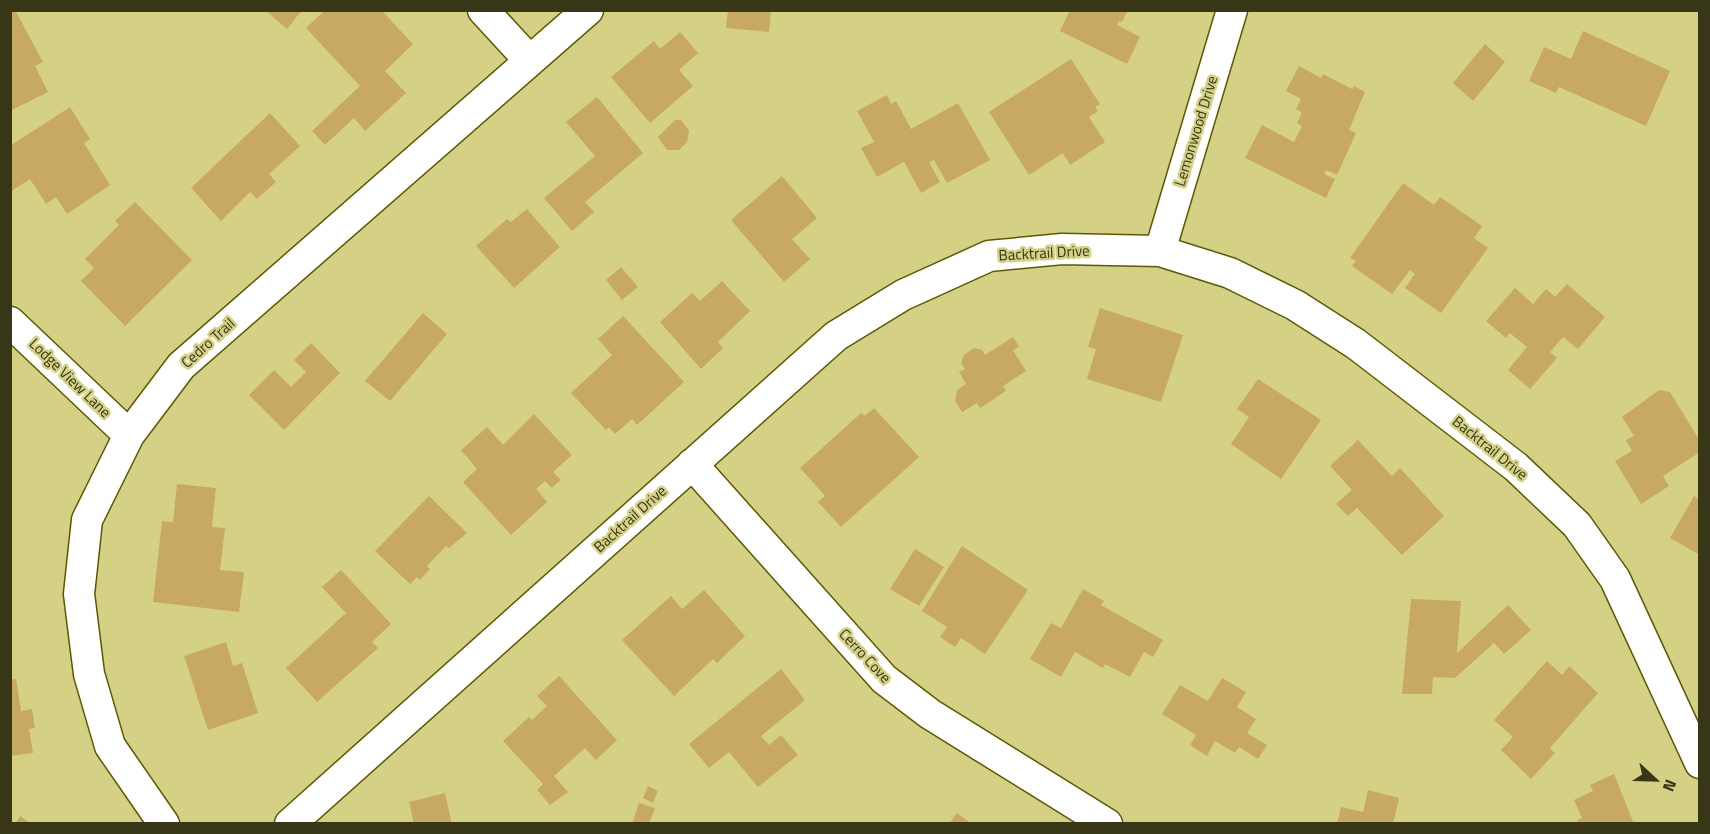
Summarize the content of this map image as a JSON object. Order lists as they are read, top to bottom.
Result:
{
  "streets": {
    "street": [
      "Lemonwood Drive",
      "Backtrail Drive",
      "Cedro Trail",
      "Lodge View Lane",
      "Cerro Cove"
    ]
  },
  "crossings": [
    ["Lemonwood Drive", "Backtrail Drive"],
    ["Backtrail Drive", "Cerro Cove"],
    ["Cedro Trail", "Lodge View Lane"]
  ],
  "north": "right"
}
